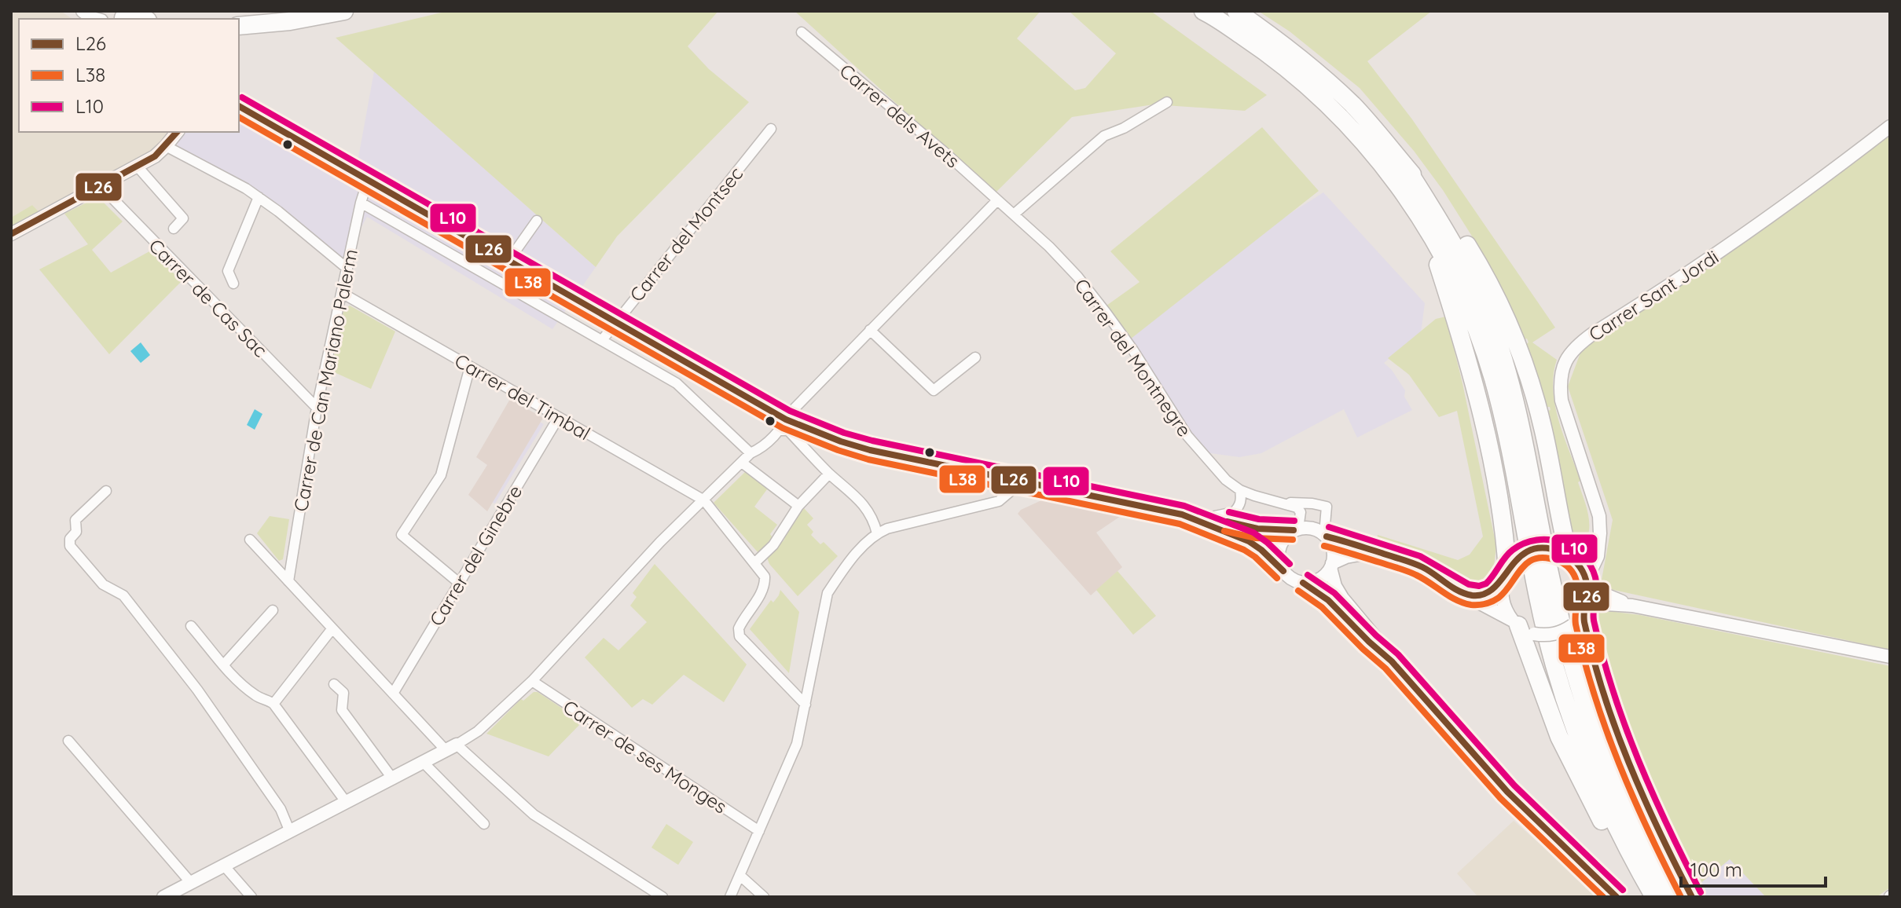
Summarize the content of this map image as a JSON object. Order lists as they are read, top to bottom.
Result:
{
  "streets": {
    "main road": ["Carrer Sant Jordi"],
    "street": [
      "Carrer dels Avets",
      "Carrer del Montsec",
      "Carrer de Cas Sac",
      "Carrer del Montnegre",
      "Carrer de Can Mariano Palerm",
      "Carrer del Timbal",
      "Carrer del Ginebre",
      "Carrer de ses Monges"
    ]
  },
  "crossings": [
    ["Carrer dels Avets", "Carrer del Montnegre"],
    ["Carrer de Cas Sac", "Carrer de Can Mariano Palerm"],
    ["Carrer de Can Mariano Palerm", "Carrer del Timbal"],
    ["Carrer del Timbal", "Carrer del Ginebre"]
  ],
  "lines": ["transit line L10", "transit line L26", "transit line L38"],
  "legend": ["L26", "L38", "L10"],
  "scale_bar": "100 m"
}
